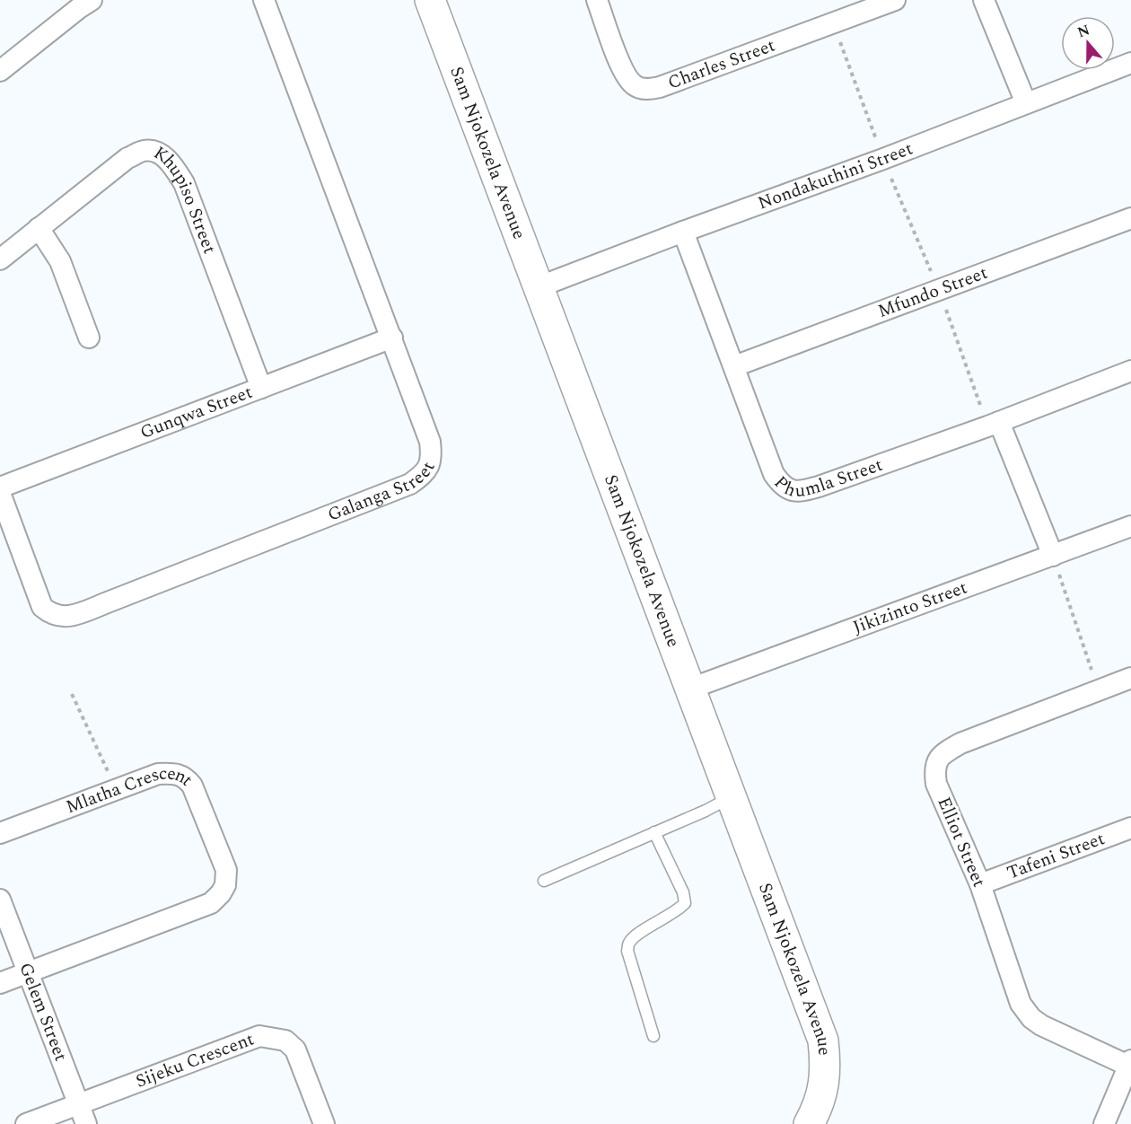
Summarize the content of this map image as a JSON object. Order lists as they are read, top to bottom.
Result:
{
  "streets": {
    "street": [
      "Charles Street",
      "Sam Njokozela Avenue",
      "Nondakuthini Street",
      "Khupiso Street",
      "Mfundo Street",
      "Gunqwa Street",
      "Phumla Street",
      "Galanga Street",
      "Jikizinto Street",
      "Mlatha Crescent",
      "Elliot Street",
      "Tafeni Street",
      "Gelem Street",
      "Sijeku Crescent"
    ]
  },
  "crossings": [
    ["Sam Njokozela Avenue", "Nondakuthini Street"],
    ["Sam Njokozela Avenue", "Jikizinto Street"],
    ["Nondakuthini Street", "Phumla Street"],
    ["Khupiso Street", "Gunqwa Street"],
    ["Mfundo Street", "Phumla Street"],
    ["Gunqwa Street", "Galanga Street"],
    ["Mlatha Crescent", "Gelem Street"],
    ["Elliot Street", "Tafeni Street"],
    ["Gelem Street", "Sijeku Crescent"]
  ],
  "north": "top"
}
